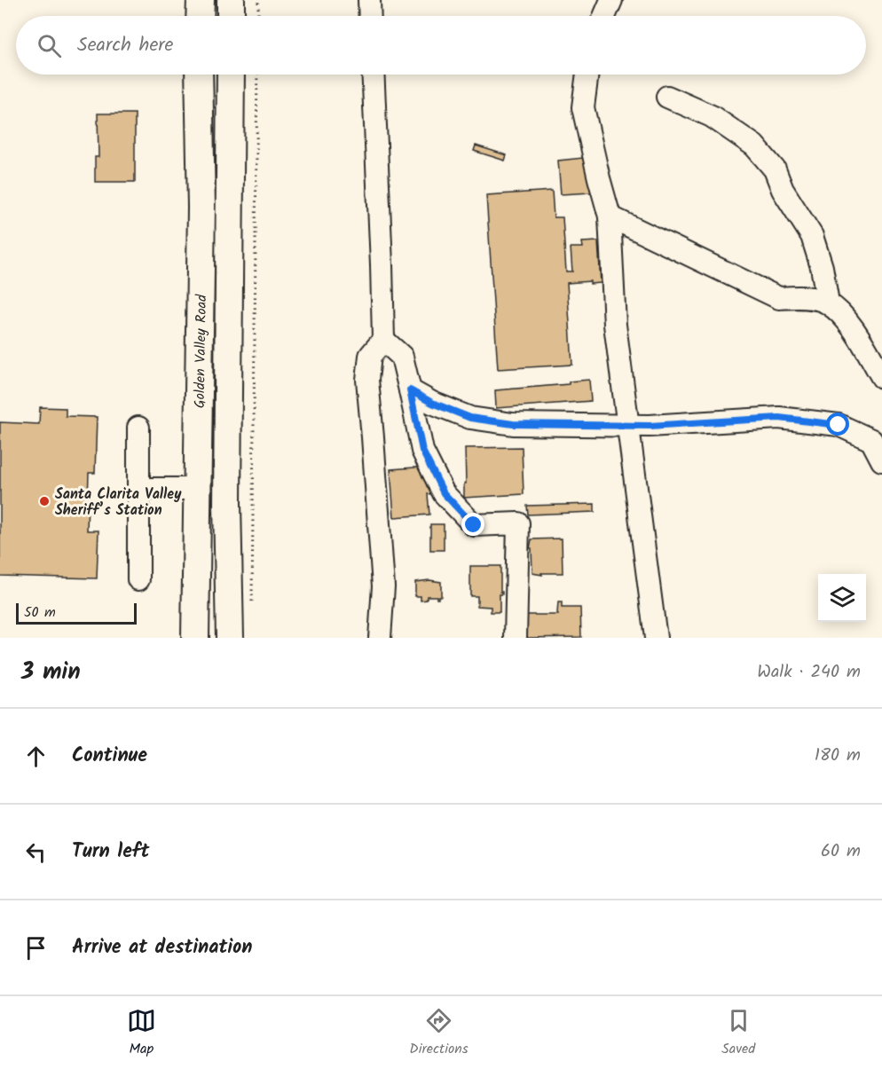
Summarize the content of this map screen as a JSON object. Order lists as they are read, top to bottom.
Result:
{
  "streets": {
    "main road": ["Golden Valley Road"]
  },
  "places": ["Santa Clarita Valley Sheriff’s Station"],
  "scale_bar": "50 m",
  "page": {
    "search": "Search here",
    "scale": "50 m",
    "heading": ["3 min", "Walk · 240 m"],
    "list": [
      ["Continue", "180 m"],
      ["Turn left", "60 m"],
      "Arrive at destination"
    ],
    "nav": ["Map", "Directions", "Saved"]
  }
}
